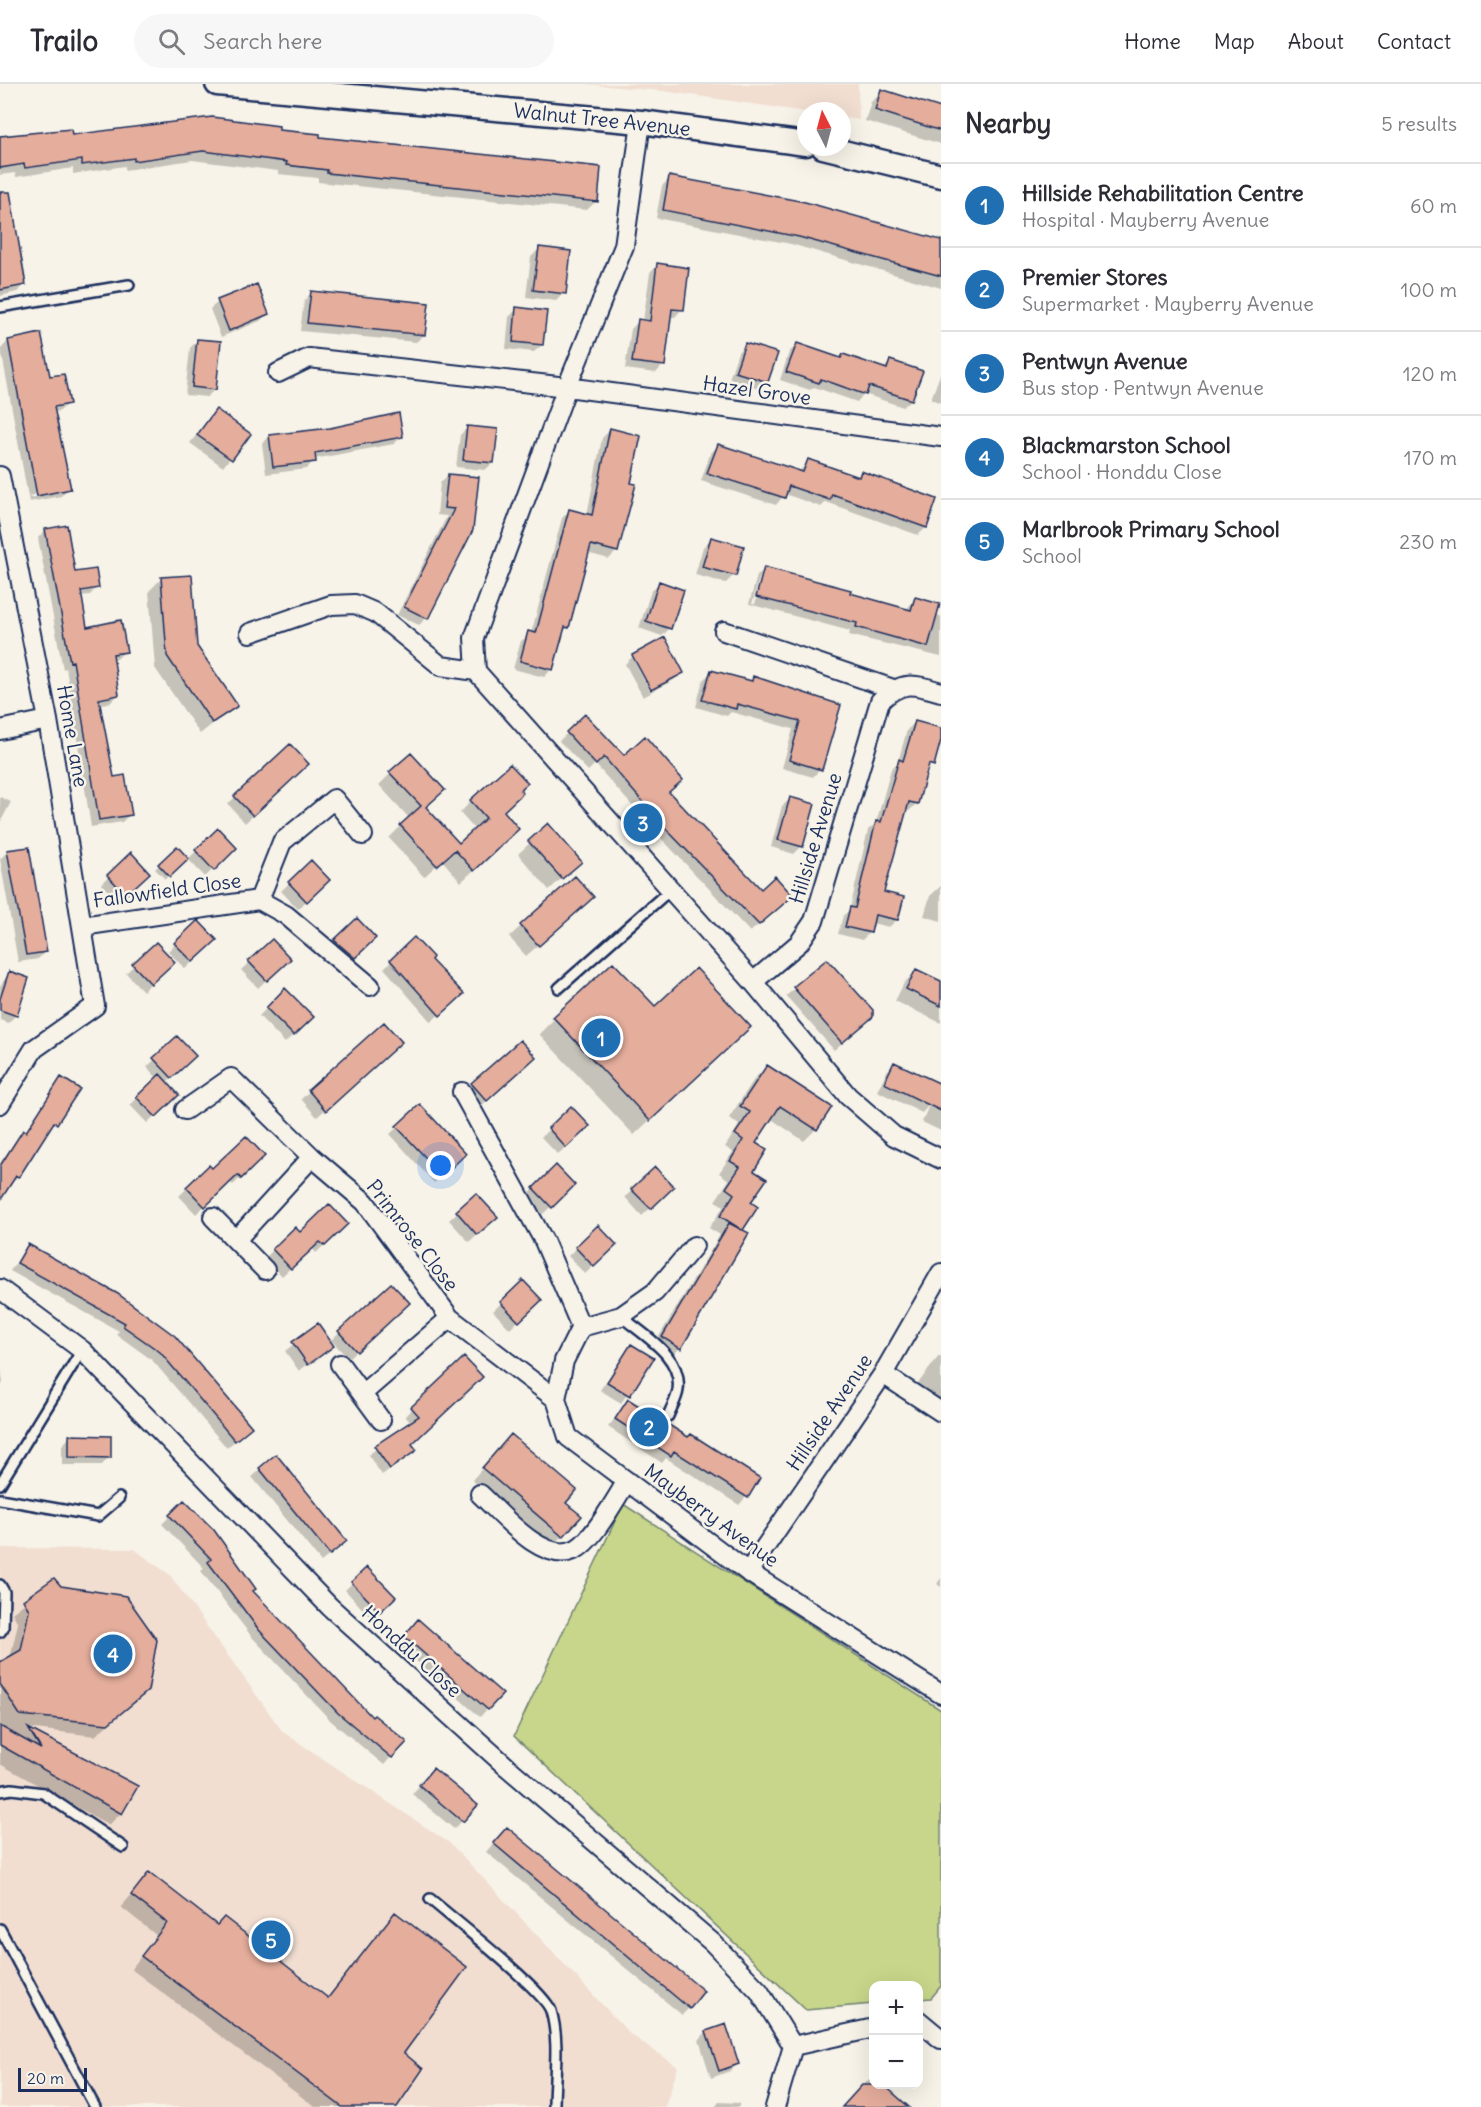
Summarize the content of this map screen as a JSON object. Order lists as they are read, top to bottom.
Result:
{
  "streets": {
    "street": [
      "Walnut Tree Avenue",
      "Hazel Grove",
      "Home Lane",
      "Hillside Avenue",
      "Fallowfield Close",
      "Primrose Close",
      "Mayberry Avenue",
      "Honddu Close"
    ]
  },
  "crossings": [
    ["Home Lane", "Fallowfield Close"],
    ["Hillside Avenue", "Mayberry Avenue"],
    ["Primrose Close", "Mayberry Avenue"]
  ],
  "scale_bar": "20 m",
  "north": "top",
  "page": {
    "header": "Trailo",
    "search": "Search here",
    "nav": [
      "Home",
      "Map",
      "About",
      "Contact"
    ],
    "heading": ["Nearby", "5 results"],
    "list": [
      {
        "mark": "1",
        "name": "Hillside Rehabilitation Centre",
        "note": "Hospital · Mayberry Avenue",
        "value": "60 m"
      },
      {
        "mark": "2",
        "name": "Premier Stores",
        "note": "Supermarket · Mayberry Avenue",
        "value": "100 m"
      },
      {
        "mark": "3",
        "name": "Pentwyn Avenue",
        "note": "Bus stop · Pentwyn Avenue",
        "value": "120 m"
      },
      {
        "mark": "4",
        "name": "Blackmarston School",
        "note": "School · Honddu Close",
        "value": "170 m"
      },
      {
        "mark": "5",
        "name": "Marlbrook Primary School",
        "note": "School",
        "value": "230 m"
      }
    ],
    "pins": [
      "3",
      "1",
      "2",
      "4",
      "5"
    ],
    "map_buttons": ["+", "−"],
    "scale": "20 m"
  }
}
